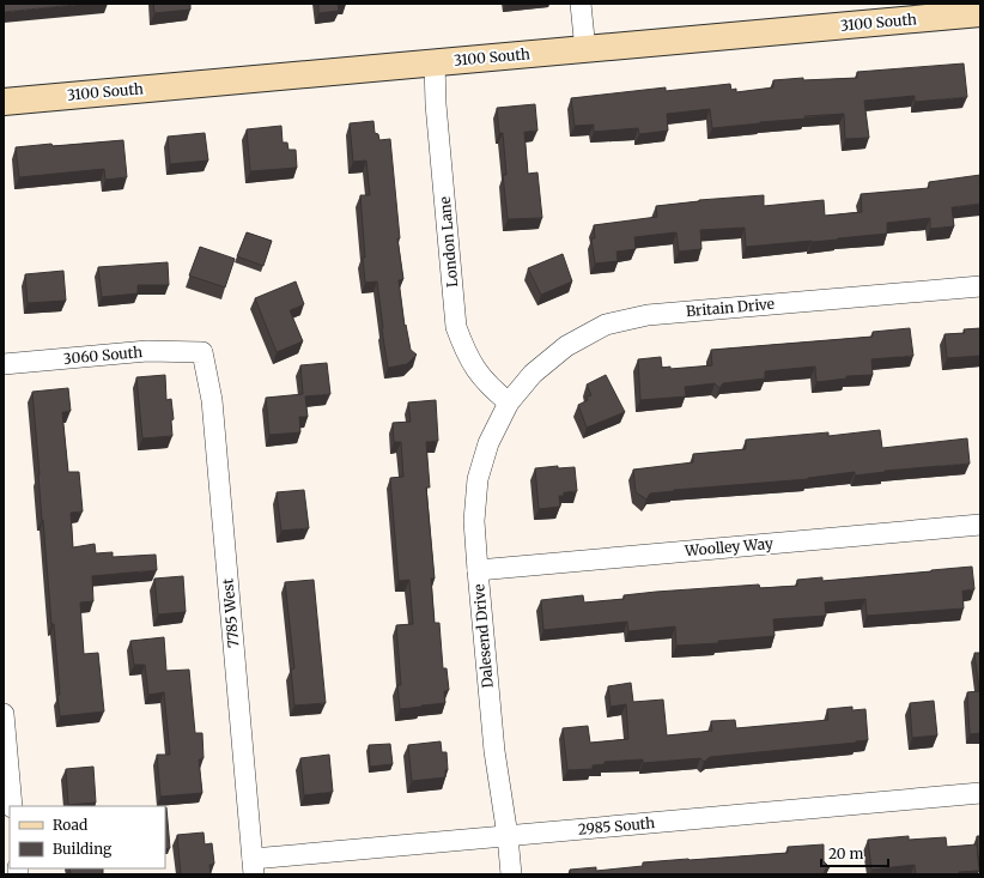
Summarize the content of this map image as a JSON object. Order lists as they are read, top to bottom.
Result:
{
  "streets": {
    "street": [
      "3100 South",
      "London Lane",
      "Britain Drive",
      "3060 South",
      "Woolley Way",
      "7785 West",
      "Dalesend Drive",
      "2985 South"
    ]
  },
  "crossings": [
    ["3100 South", "London Lane"],
    ["London Lane", "Britain Drive"],
    ["London Lane", "Dalesend Drive"],
    ["Britain Drive", "Dalesend Drive"],
    ["3060 South", "7785 West"],
    ["Woolley Way", "Dalesend Drive"],
    ["7785 West", "2985 South"],
    ["Dalesend Drive", "2985 South"]
  ],
  "legend": ["Road", "Building"],
  "scale_bar": "20 m"
}
